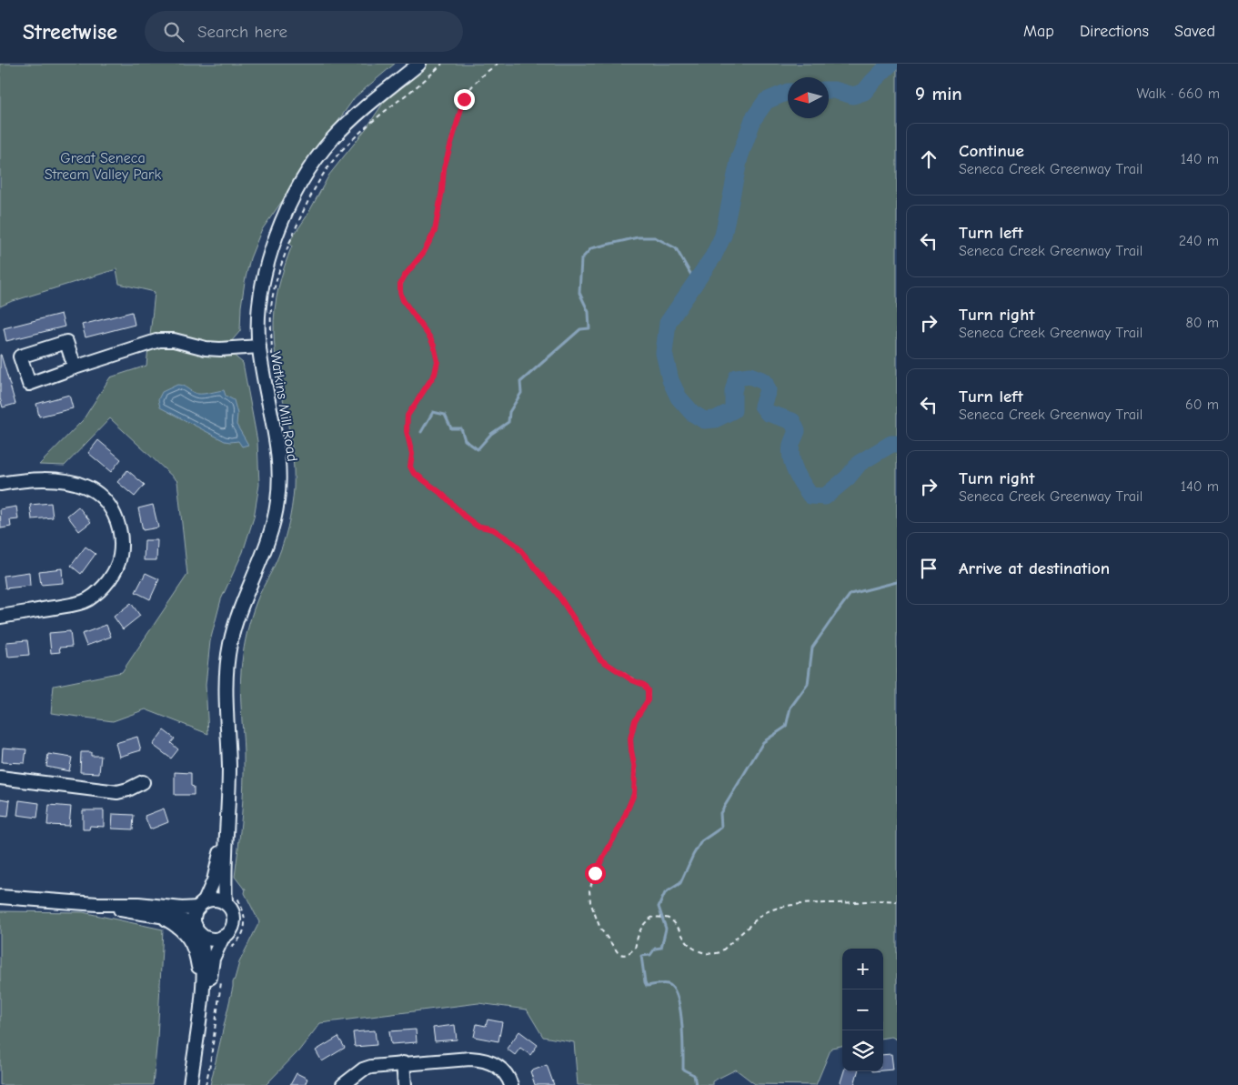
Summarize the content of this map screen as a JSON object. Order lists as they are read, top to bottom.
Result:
{
  "streets": {
    "street": ["Watkins Mill Road"]
  },
  "parks": ["Great Seneca Stream Valley Park"],
  "north": "left",
  "page": {
    "header": "Streetwise",
    "search": "Search here",
    "nav": ["Map", "Directions", "Saved"],
    "heading": ["9 min", "Walk · 660 m"],
    "list": [
      ["Continue", "Seneca Creek Greenway Trail", "140 m"],
      ["Turn left", "Seneca Creek Greenway Trail", "240 m"],
      ["Turn right", "Seneca Creek Greenway Trail", "80 m"],
      ["Turn left", "Seneca Creek Greenway Trail", "60 m"],
      ["Turn right", "Seneca Creek Greenway Trail", "140 m"],
      "Arrive at destination"
    ],
    "map_buttons": ["+", "−"]
  }
}
